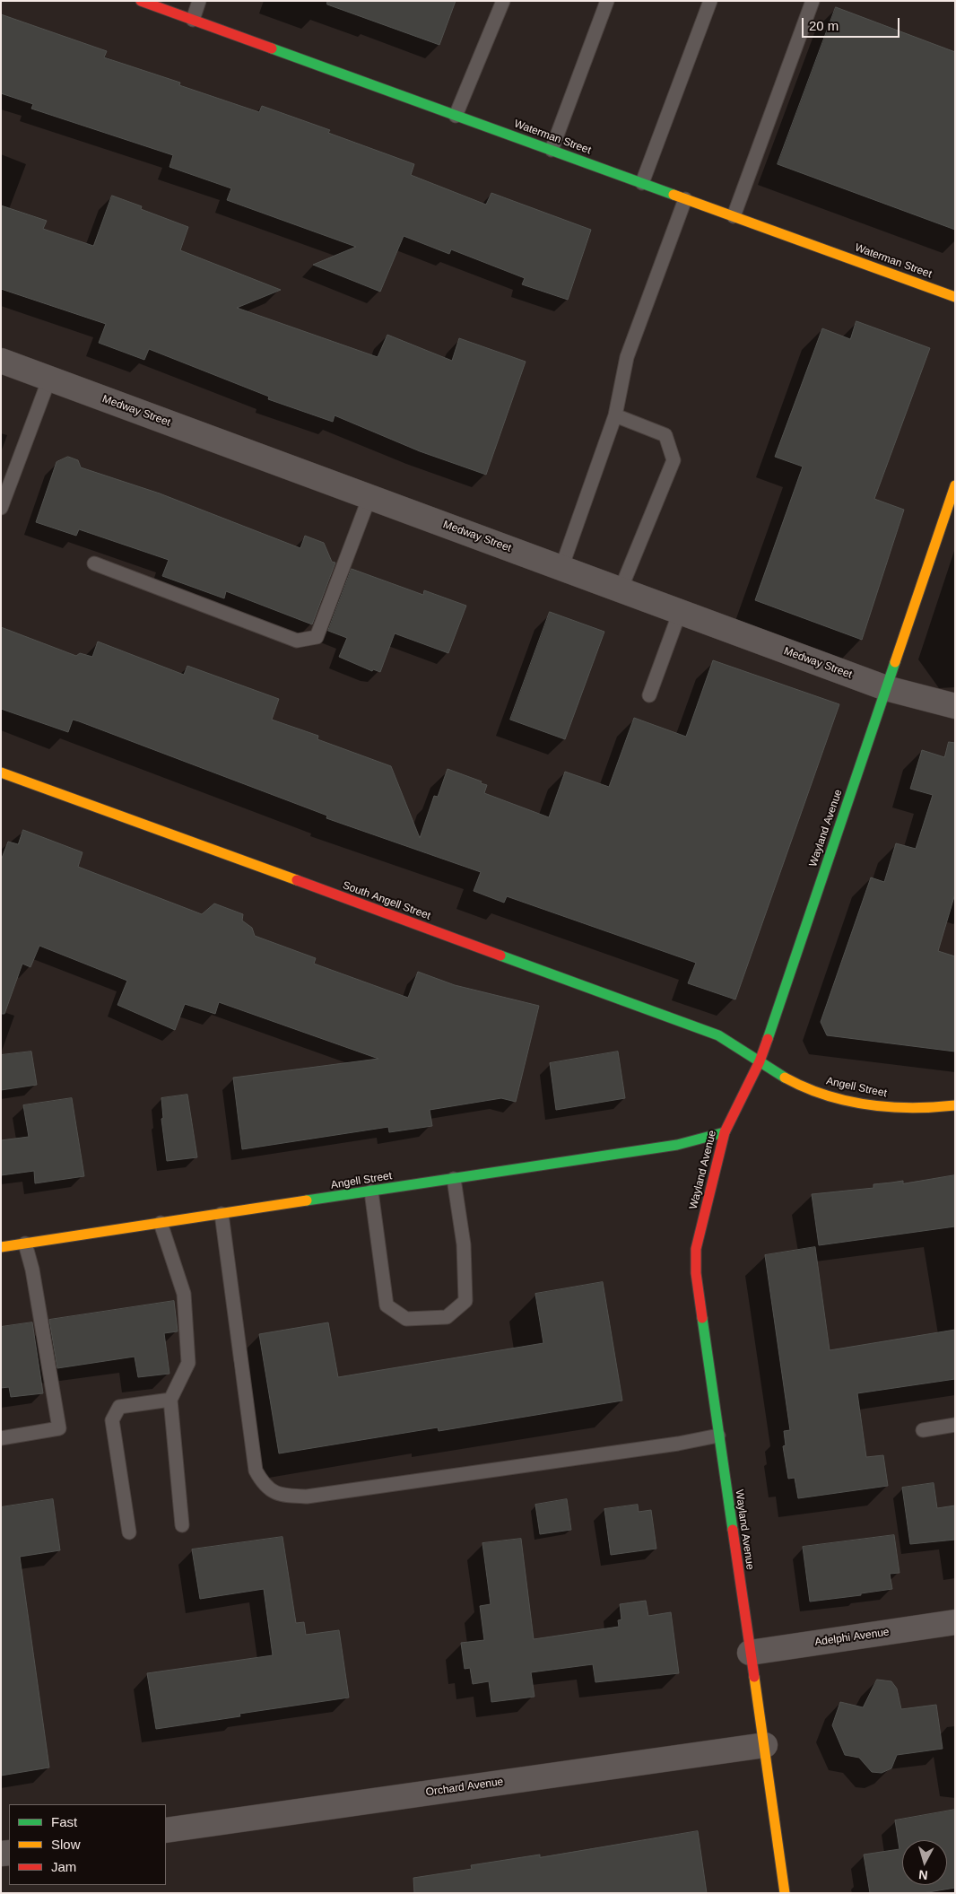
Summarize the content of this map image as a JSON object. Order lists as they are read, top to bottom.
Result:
{
  "streets": {
    "street": [
      "Waterman Street",
      "Medway Street",
      "Wayland Avenue",
      "South Angell Street",
      "Angell Street",
      "Adelphi Avenue",
      "Orchard Avenue"
    ]
  },
  "crossings": [
    ["Medway Street", "Wayland Avenue"],
    ["Wayland Avenue", "South Angell Street"],
    ["Wayland Avenue", "Angell Street"],
    ["Wayland Avenue", "Adelphi Avenue"],
    ["Wayland Avenue", "Orchard Avenue"],
    ["South Angell Street", "Angell Street"]
  ],
  "legend": ["Fast", "Slow", "Jam"],
  "scale_bar": "20 m",
  "north": "bottom"
}
